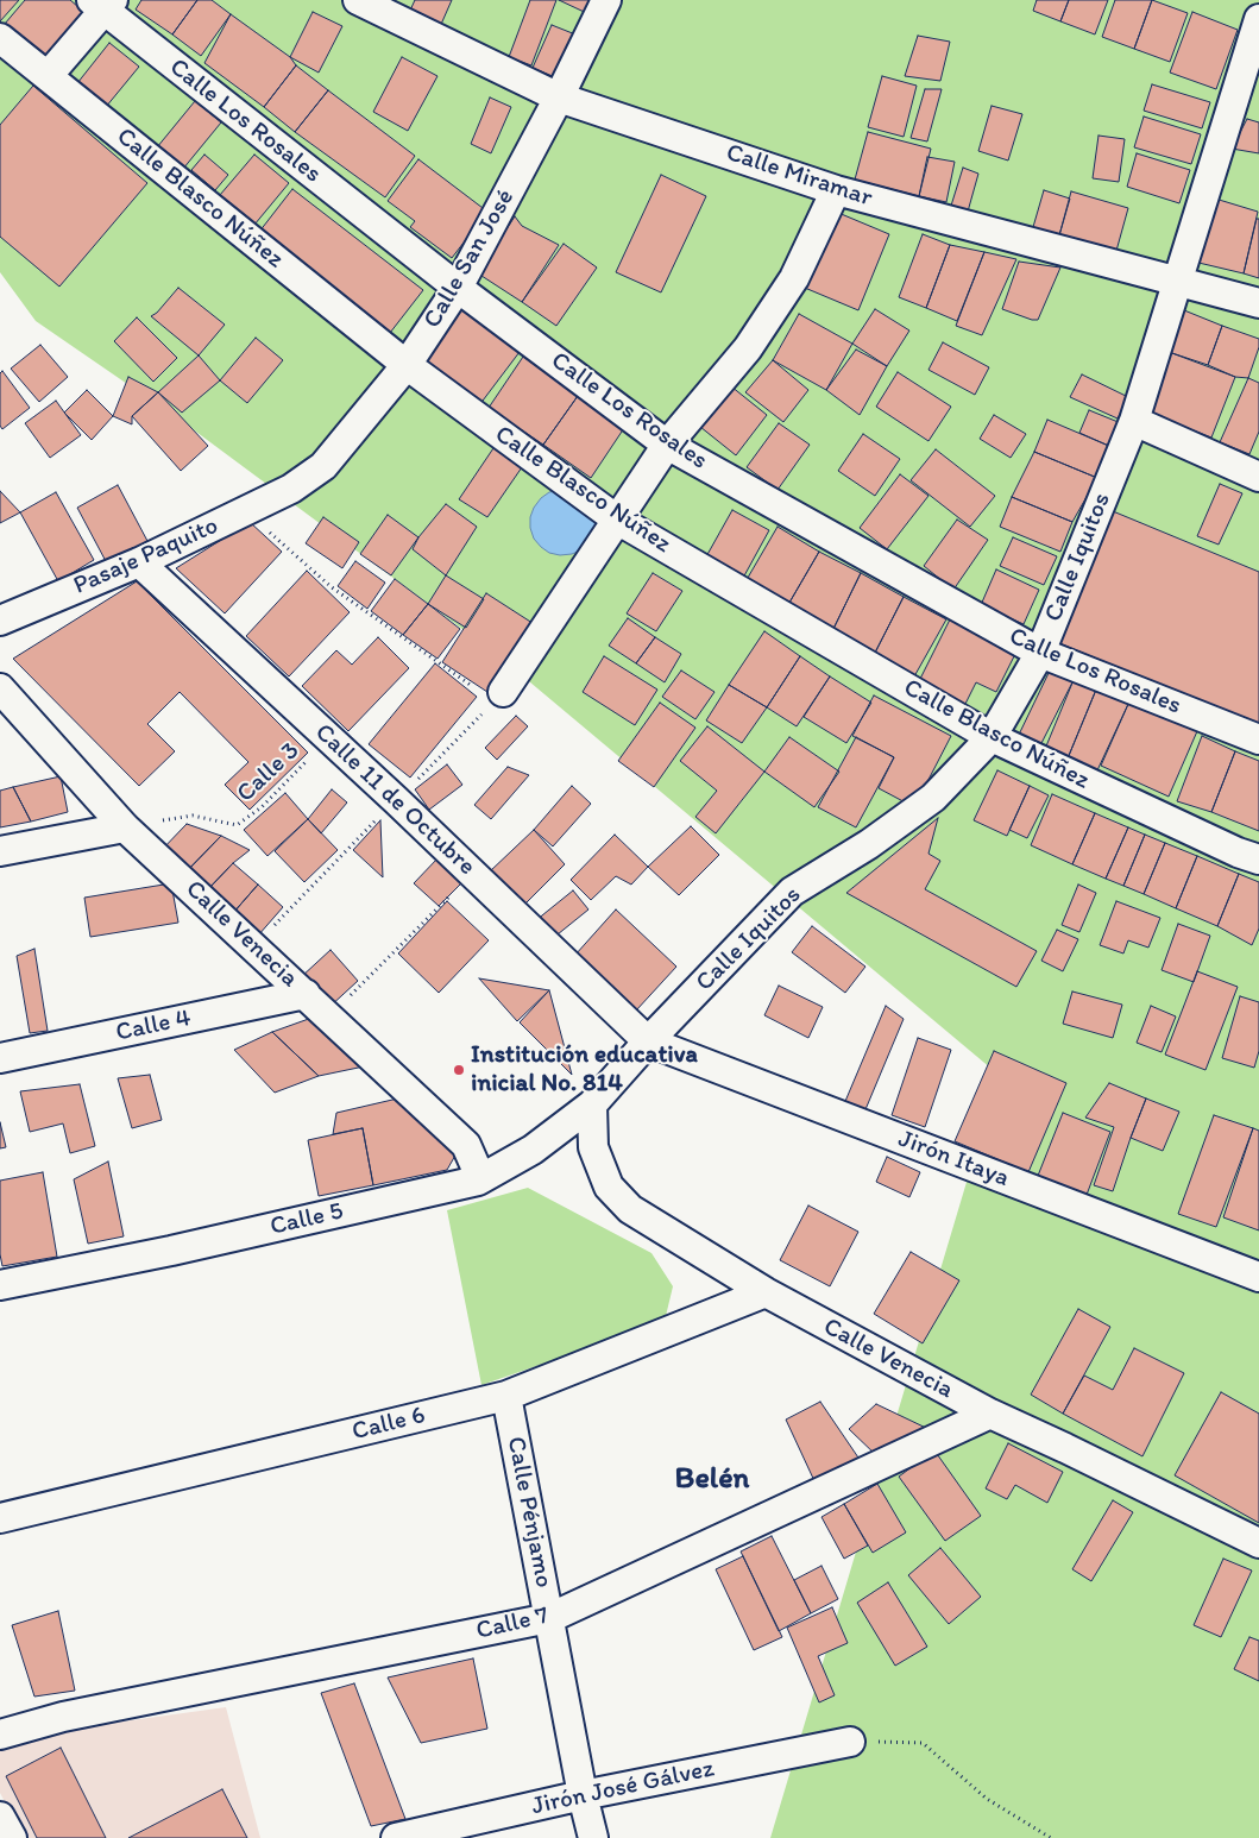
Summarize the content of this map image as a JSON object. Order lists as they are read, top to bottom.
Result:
{
  "streets": {
    "street": [
      "Calle Los Rosales",
      "Calle Miramar",
      "Calle Blasco Núñez",
      "Calle San José",
      "Pasaje Paquito",
      "Calle Iquitos",
      "Calle 11 de Octubre",
      "Calle Venecia",
      "Calle 4",
      "Jirón Itaya",
      "Calle 5",
      "Calle 6",
      "Calle Pénjamo",
      "Calle 7",
      "Jirón José Gálvez"
    ],
    "path": ["Calle 3"]
  },
  "crossings": [
    ["Calle Los Rosales", "Calle San José"],
    ["Calle Los Rosales", "Calle Iquitos"],
    ["Calle Miramar", "Calle San José"],
    ["Calle Miramar", "Calle Iquitos"],
    ["Calle Blasco Núñez", "Calle San José"],
    ["Calle Blasco Núñez", "Calle Iquitos"],
    ["Calle San José", "Pasaje Paquito"],
    ["Pasaje Paquito", "Calle 11 de Octubre"],
    ["Calle Iquitos", "Calle 11 de Octubre"],
    ["Calle Iquitos", "Calle Venecia"],
    ["Calle Iquitos", "Jirón Itaya"],
    ["Calle Iquitos", "Calle 5"],
    ["Calle 3", "Calle 11 de Octubre"],
    ["Calle 3", "Calle Venecia"],
    ["Calle 11 de Octubre", "Jirón Itaya"],
    ["Calle Venecia", "Calle 4"],
    ["Calle Venecia", "Calle 5"],
    ["Calle Venecia", "Calle 6"],
    ["Calle Venecia", "Calle 7"],
    ["Calle 6", "Calle Pénjamo"],
    ["Calle Pénjamo", "Calle 7"],
    ["Calle Pénjamo", "Jirón José Gálvez"]
  ],
  "districts": ["Belén"],
  "places": ["Institución educativa inicial No. 814"]
}
